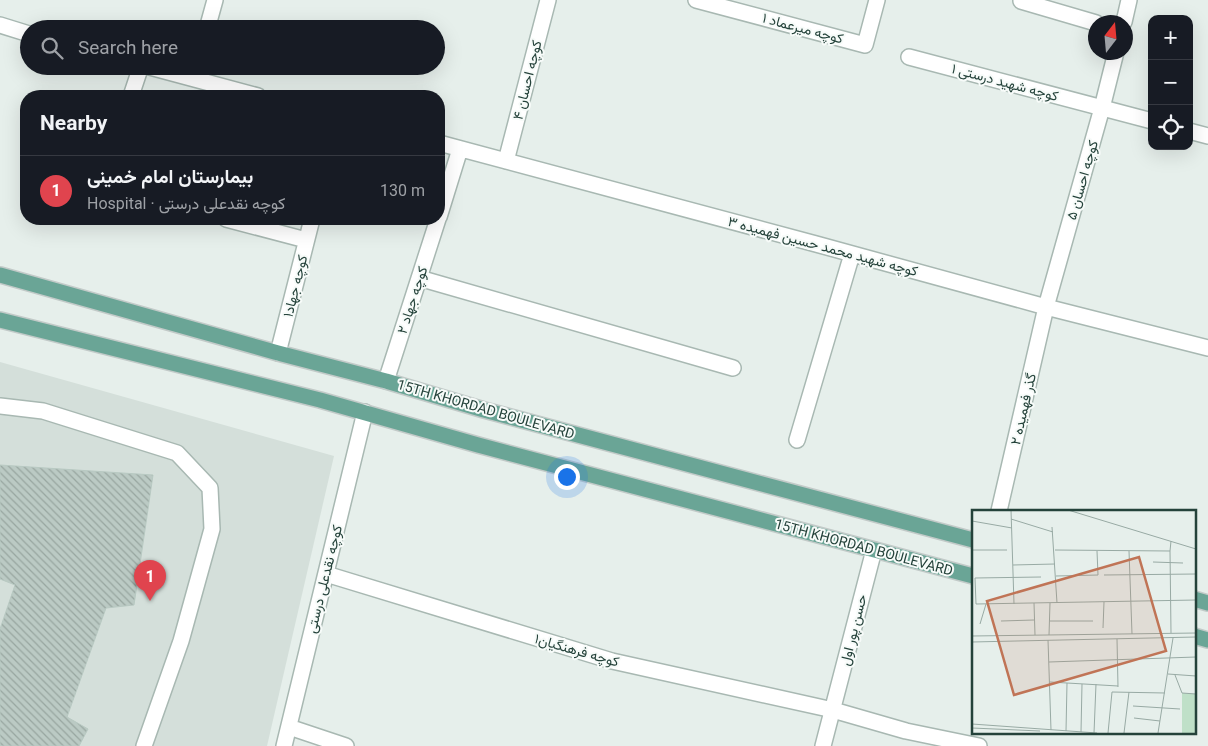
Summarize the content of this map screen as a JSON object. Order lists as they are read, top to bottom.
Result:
{
  "streets": {
    "main road": ["15TH KHORDAD BOULEVARD"],
    "street": [
      "کوچه میرعماد ۱",
      "کوچه احسان ۴",
      "کوچه شهید درستی ۱",
      "کوچه احسان ۵",
      "کوچه شهید محمد حسین فهمیده ۳",
      "کوچه جهاد۱",
      "کوچه جهاد ۲",
      "گذر فهمیده ۲",
      "کوچه نقدعلی درستی",
      "حسن پور اول",
      "کوچه فرهنگیان۱"
    ]
  },
  "crossings": [
    ["کوچه احسان ۴", "کوچه شهید محمد حسین فهمیده ۳"],
    ["کوچه شهید درستی ۱", "کوچه احسان ۵"],
    ["کوچه احسان ۵", "کوچه شهید محمد حسین فهمیده ۳"],
    ["کوچه احسان ۵", "گذر فهمیده ۲"],
    ["کوچه شهید محمد حسین فهمیده ۳", "کوچه جهاد ۲"],
    ["کوچه شهید محمد حسین فهمیده ۳", "گذر فهمیده ۲"],
    ["کوچه جهاد۱", "15TH KHORDAD BOULEVARD"],
    ["کوچه جهاد ۲", "15TH KHORDAD BOULEVARD"],
    ["15TH KHORDAD BOULEVARD", "کوچه نقدعلی درستی"],
    ["15TH KHORDAD BOULEVARD", "حسن پور اول"],
    ["کوچه نقدعلی درستی", "کوچه فرهنگیان۱"],
    ["حسن پور اول", "کوچه فرهنگیان۱"]
  ],
  "north": "top",
  "page": {
    "map_buttons": ["+", "−"],
    "search": "Search here",
    "heading": "Nearby",
    "list": [
      {
        "mark": "1",
        "name": "بیمارستان امام خمینی",
        "note": "Hospital · کوچه نقدعلی درستی",
        "value": "130 m"
      }
    ],
    "pins": "1"
  }
}
